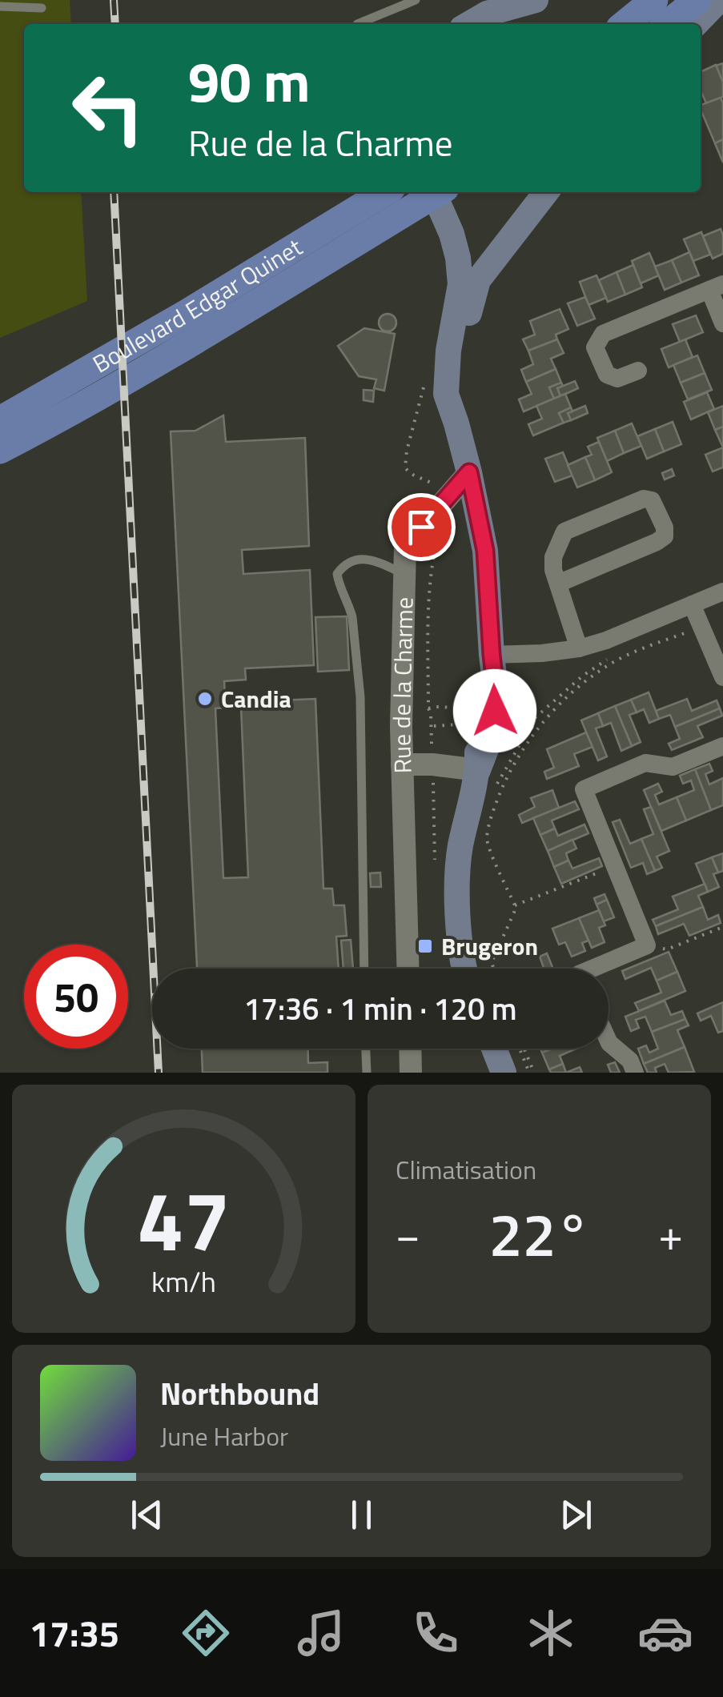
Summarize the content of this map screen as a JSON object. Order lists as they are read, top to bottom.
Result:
{
  "streets": {
    "main road": ["Boulevard Edgar Quinet"],
    "street": ["Rue de la Charme"]
  },
  "places": {
    "other": ["Candia"],
    "transit": ["Brugeron"]
  },
  "page": {
    "turn": ["90 m", "Rue de la Charme"],
    "limit": "50",
    "trip": "17:36 · 1 min · 120 m",
    "tile": "Climatisation",
    "heat": ["−", "22°", "+"],
    "song": ["Northbound", "June Harbor"],
    "tabs": "17:35",
    "gauge": ["47", "km/h"]
  }
}
